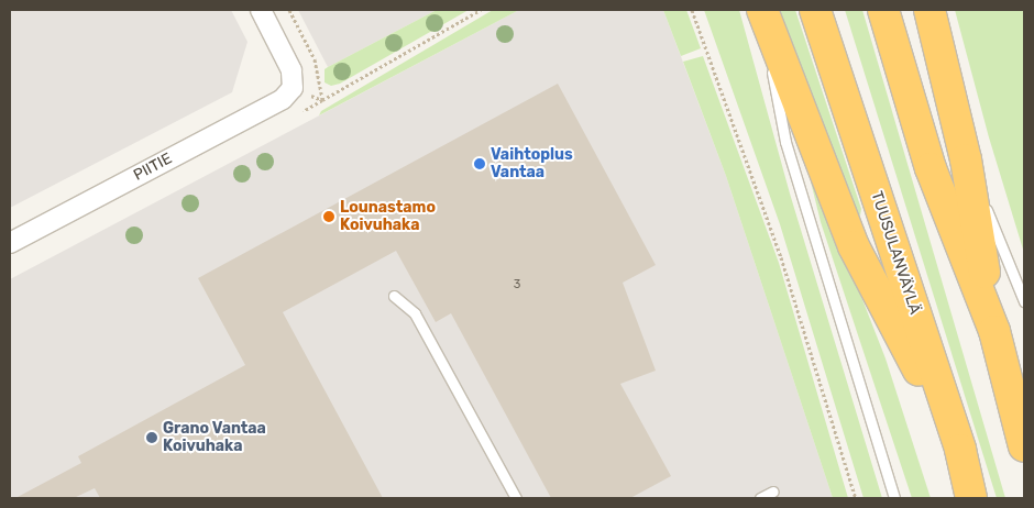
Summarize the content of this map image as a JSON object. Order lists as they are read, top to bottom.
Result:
{
  "streets": {
    "highway": ["TUUSULANVÄYLÄ"],
    "street": ["PIITIE"]
  },
  "places": ["Vaihtoplus Vantaa", "Lounastamo Koivuhaka", "Grano Vantaa Koivuhaka"],
  "house_numbers": ["3"]
}
